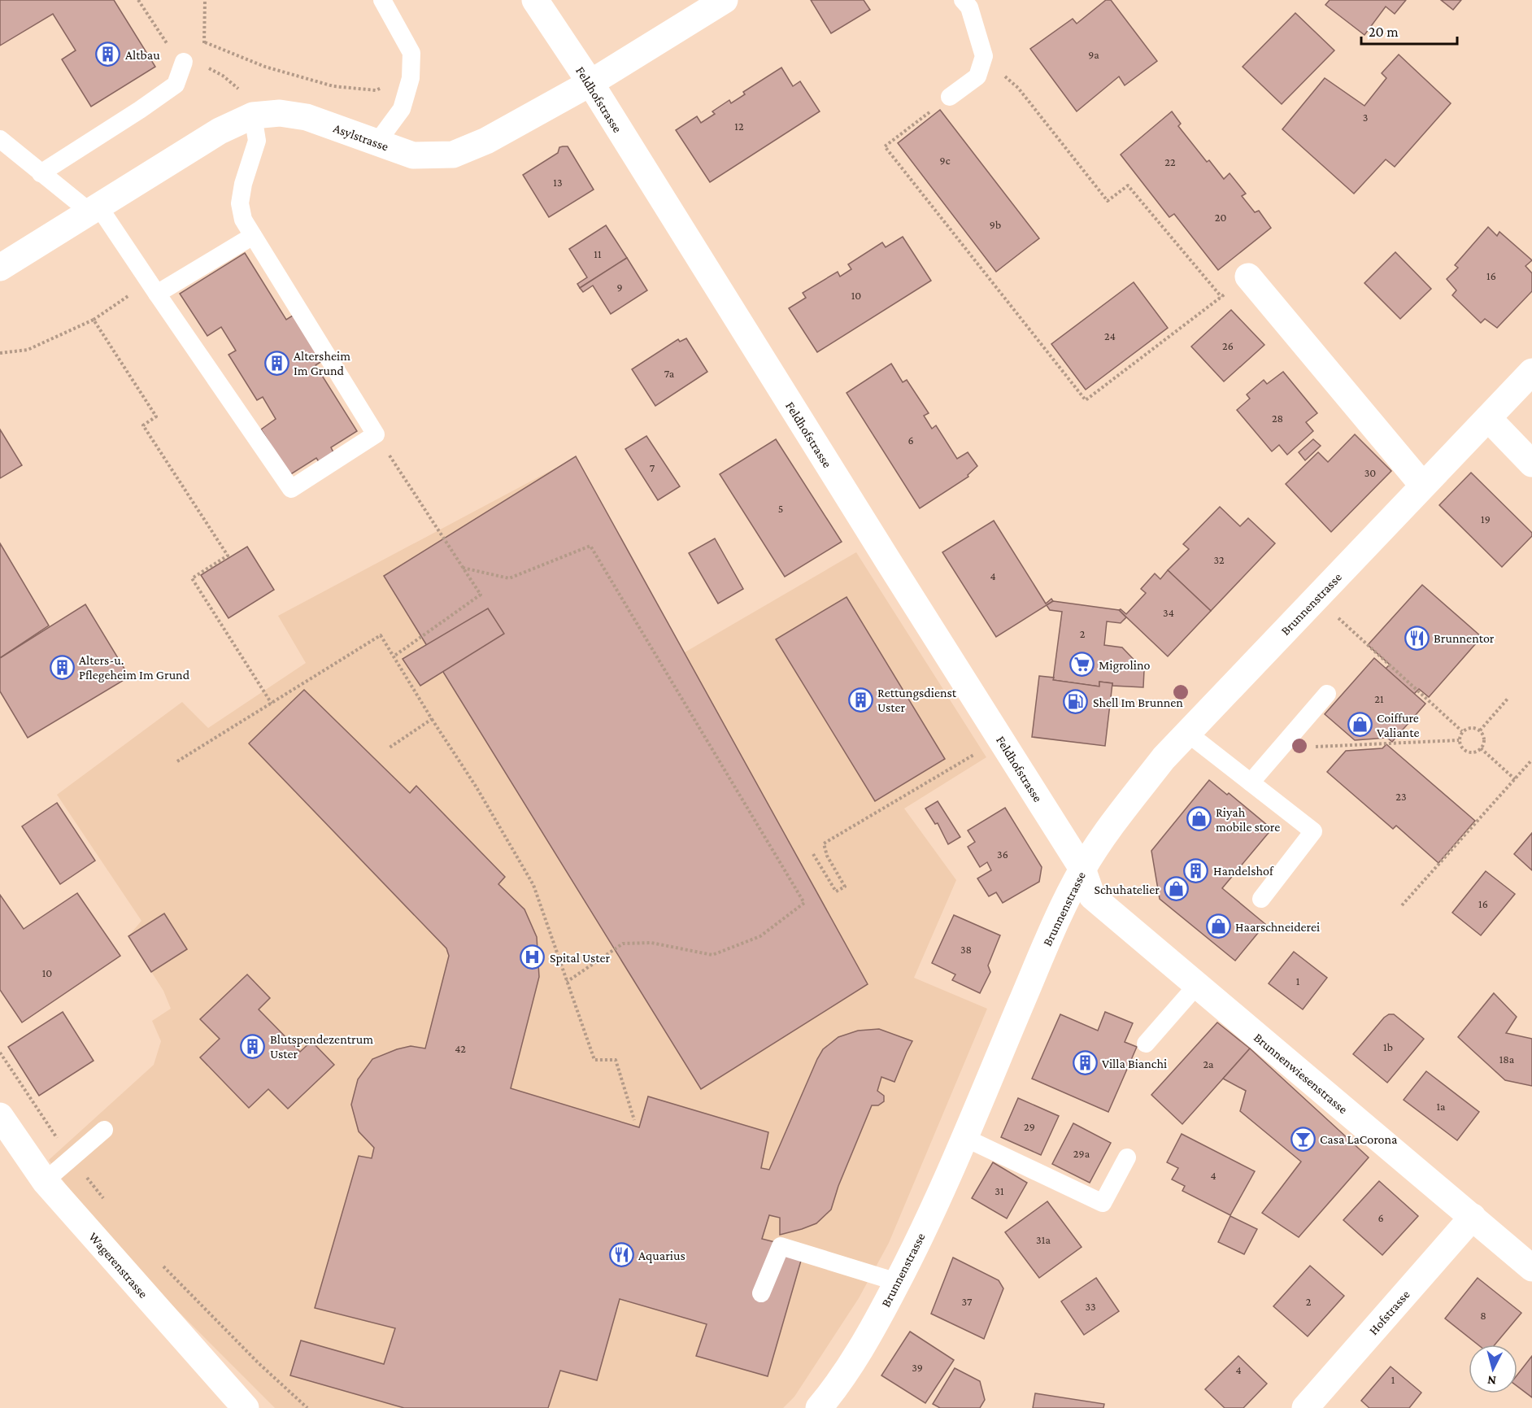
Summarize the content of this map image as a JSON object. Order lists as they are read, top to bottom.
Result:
{
  "streets": {
    "street": [
      "Feldhofstrasse",
      "Asylstrasse",
      "Brunnenstrasse",
      "Brunnenwiesenstrasse",
      "Wagerenstrasse",
      "Hofstrasse"
    ]
  },
  "crossings": [
    ["Feldhofstrasse", "Asylstrasse"],
    ["Feldhofstrasse", "Brunnenstrasse"],
    ["Feldhofstrasse", "Brunnenwiesenstrasse"],
    ["Brunnenstrasse", "Brunnenwiesenstrasse"],
    ["Brunnenwiesenstrasse", "Hofstrasse"]
  ],
  "places": {
    "building": [
      "Altbau",
      "Altersheim Im Grund",
      "Alters-u. Pflegeheim Im Grund",
      "Rettungsdienst Uster",
      "Handelshof",
      "Blutspendezentrum Uster",
      "Villa Bianchi"
    ],
    "restaurant": ["Brunnentor", "Aquarius"],
    "supermarket": ["Migrolino"],
    "fuel station": ["Shell Im Brunnen"],
    "shop": [
      "Coiffure Valiante",
      "Riyah mobile store",
      "Schuhatelier",
      "Haarschneiderei"
    ],
    "hospital": ["Spital Uster"],
    "bar": ["Casa LaCorona"]
  },
  "house_numbers": [
    "9a",
    "3",
    "12",
    "9c",
    "22",
    "13",
    "20",
    "9b",
    "11",
    "16",
    "9",
    "10",
    "24",
    "26",
    "7a",
    "28",
    "6",
    "7",
    "30",
    "5",
    "19",
    "32",
    "4",
    "34",
    "2",
    "21",
    "23",
    "36",
    "16",
    "38",
    "10",
    "1",
    "1b",
    "42",
    "18a",
    "2a",
    "1a",
    "29",
    "29a",
    "4",
    "31",
    "6",
    "31a",
    "37",
    "2",
    "33",
    "8",
    "39",
    "4",
    "1"
  ],
  "scale_bar": "20 m",
  "north": "bottom"
}
